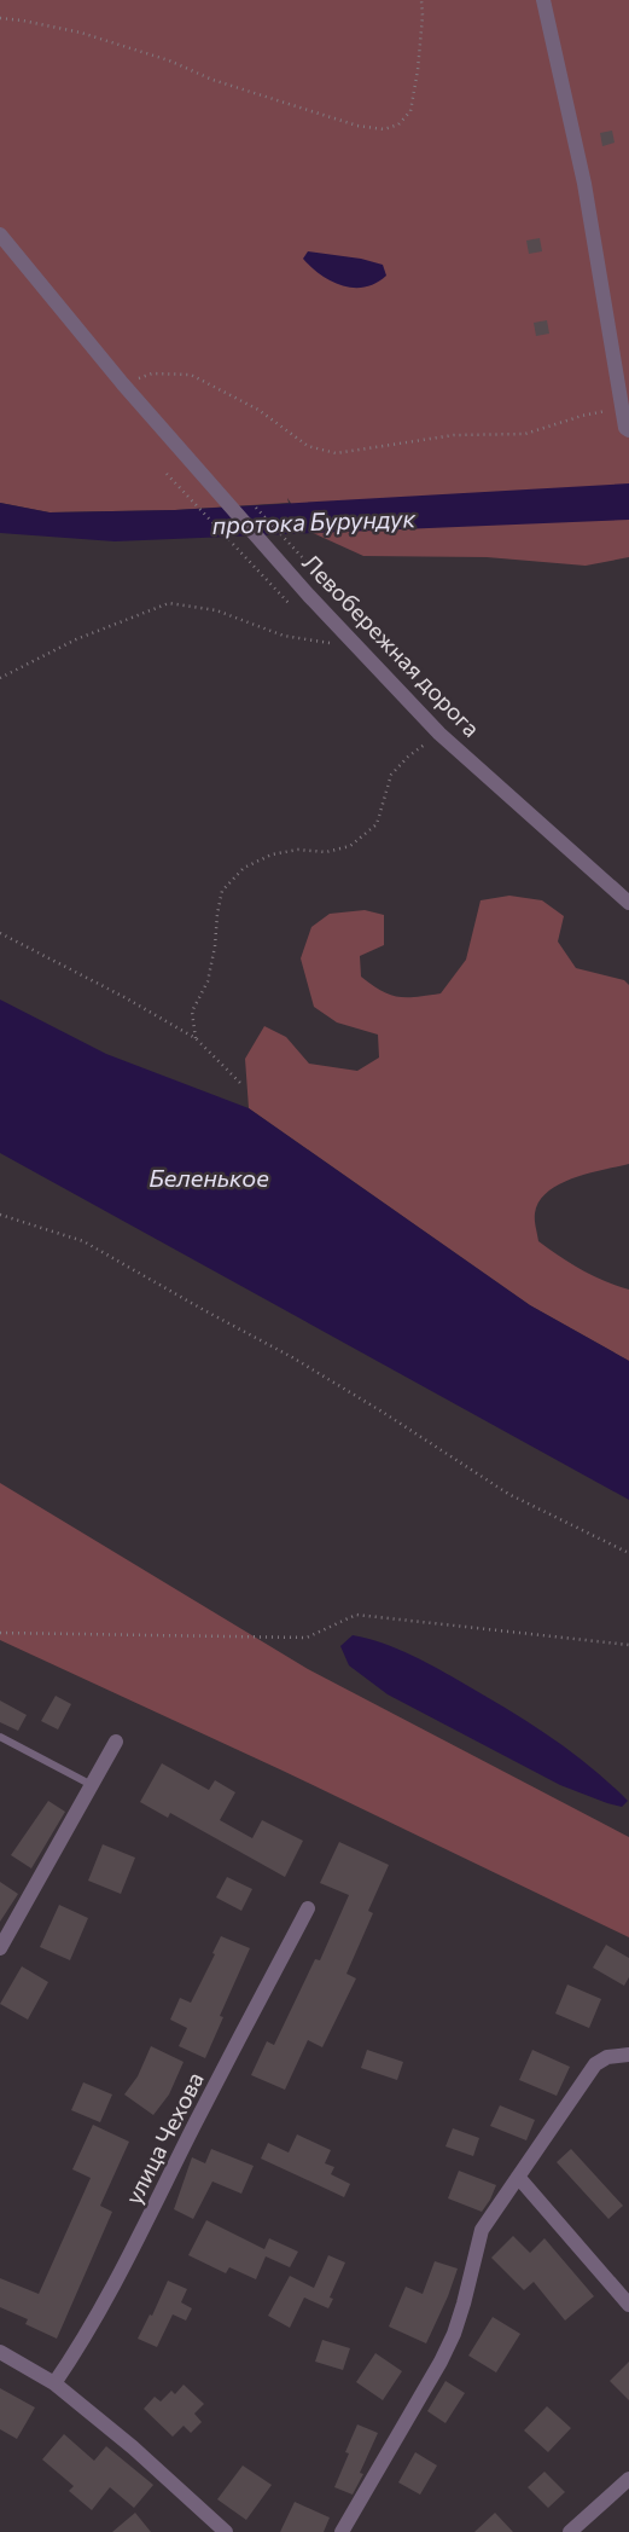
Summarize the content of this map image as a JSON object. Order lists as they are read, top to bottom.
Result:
{
  "streets": {
    "street": ["Левобережная дорога", "улица Чехова"]
  },
  "water": ["протока Бурундук", "Беленькое"]
}
